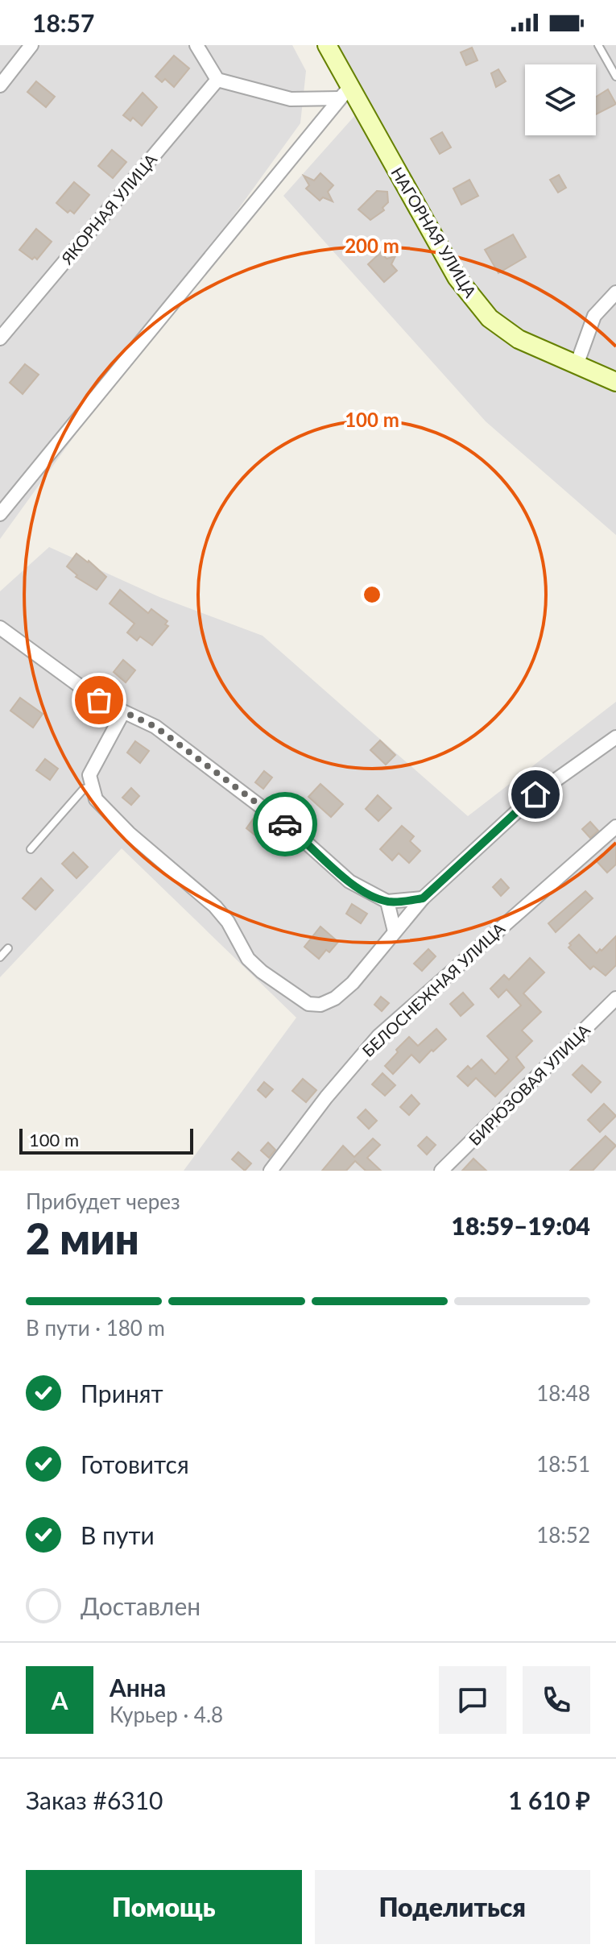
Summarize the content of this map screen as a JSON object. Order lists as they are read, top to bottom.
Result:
{
  "streets": {
    "street": [
      "ЯКОРНАЯ УЛИЦА",
      "НАГОРНАЯ УЛИЦА",
      "БЕЛОСНЕЖНАЯ УЛИЦА",
      "БИРЮЗОВАЯ УЛИЦА"
    ]
  },
  "scale_bar": "100 m",
  "page": {
    "status": "18:57",
    "scale": "100 m",
    "heading": ["2 мин", "Прибудет через", "18:59–19:04"],
    "panel": [
      "Анна",
      "Курьер · 4.8",
      "Заказ #6310",
      "1 610 ₽"
    ],
    "bar": "В пути · 180 m",
    "list": [
      ["Принят", "18:48"],
      ["Готовится", "18:51"],
      ["В пути", "18:52"],
      "Доставлен"
    ],
    "round": "А",
    "buttons": ["Помощь", "Поделиться"]
  },
  "rings": ["200 m", "100 m"]
}
